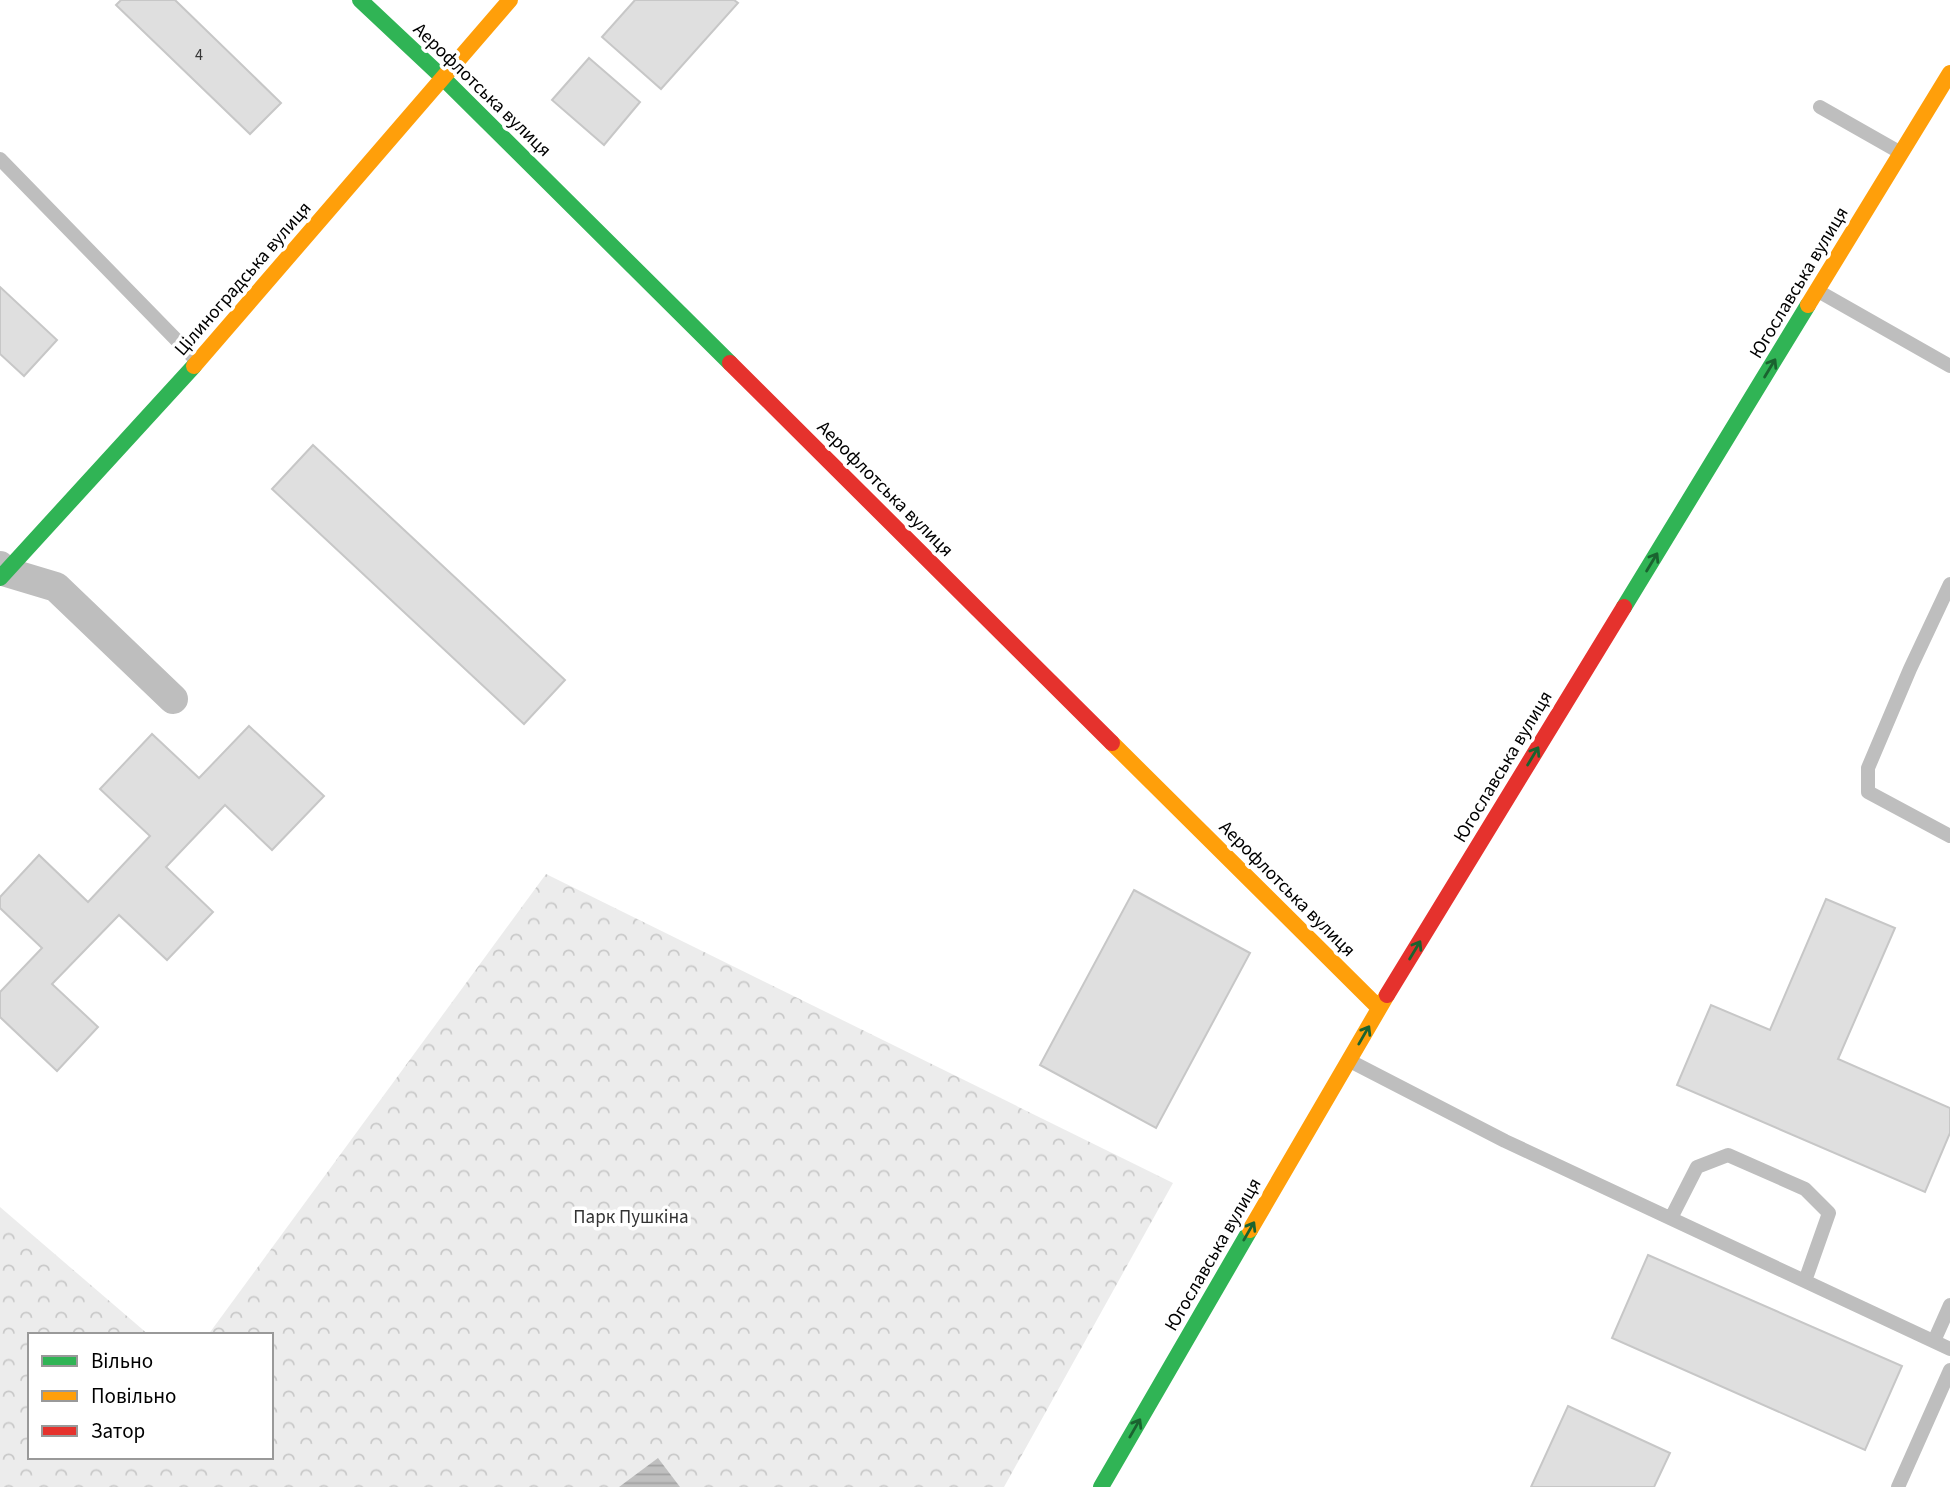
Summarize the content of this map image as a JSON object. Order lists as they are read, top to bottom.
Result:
{
  "streets": {
    "street": ["Аерофлотська вулиця", "Цілиноградська вулиця", "Югославська вулиця"]
  },
  "crossings": [
    ["Аерофлотська вулиця", "Цілиноградська вулиця"],
    ["Аерофлотська вулиця", "Югославська вулиця"]
  ],
  "one_way": ["Югославська вулиця"],
  "parks": ["Парк Пушкіна"],
  "house_numbers": ["4"],
  "legend": ["Вільно", "Повільно", "Затор"]
}
